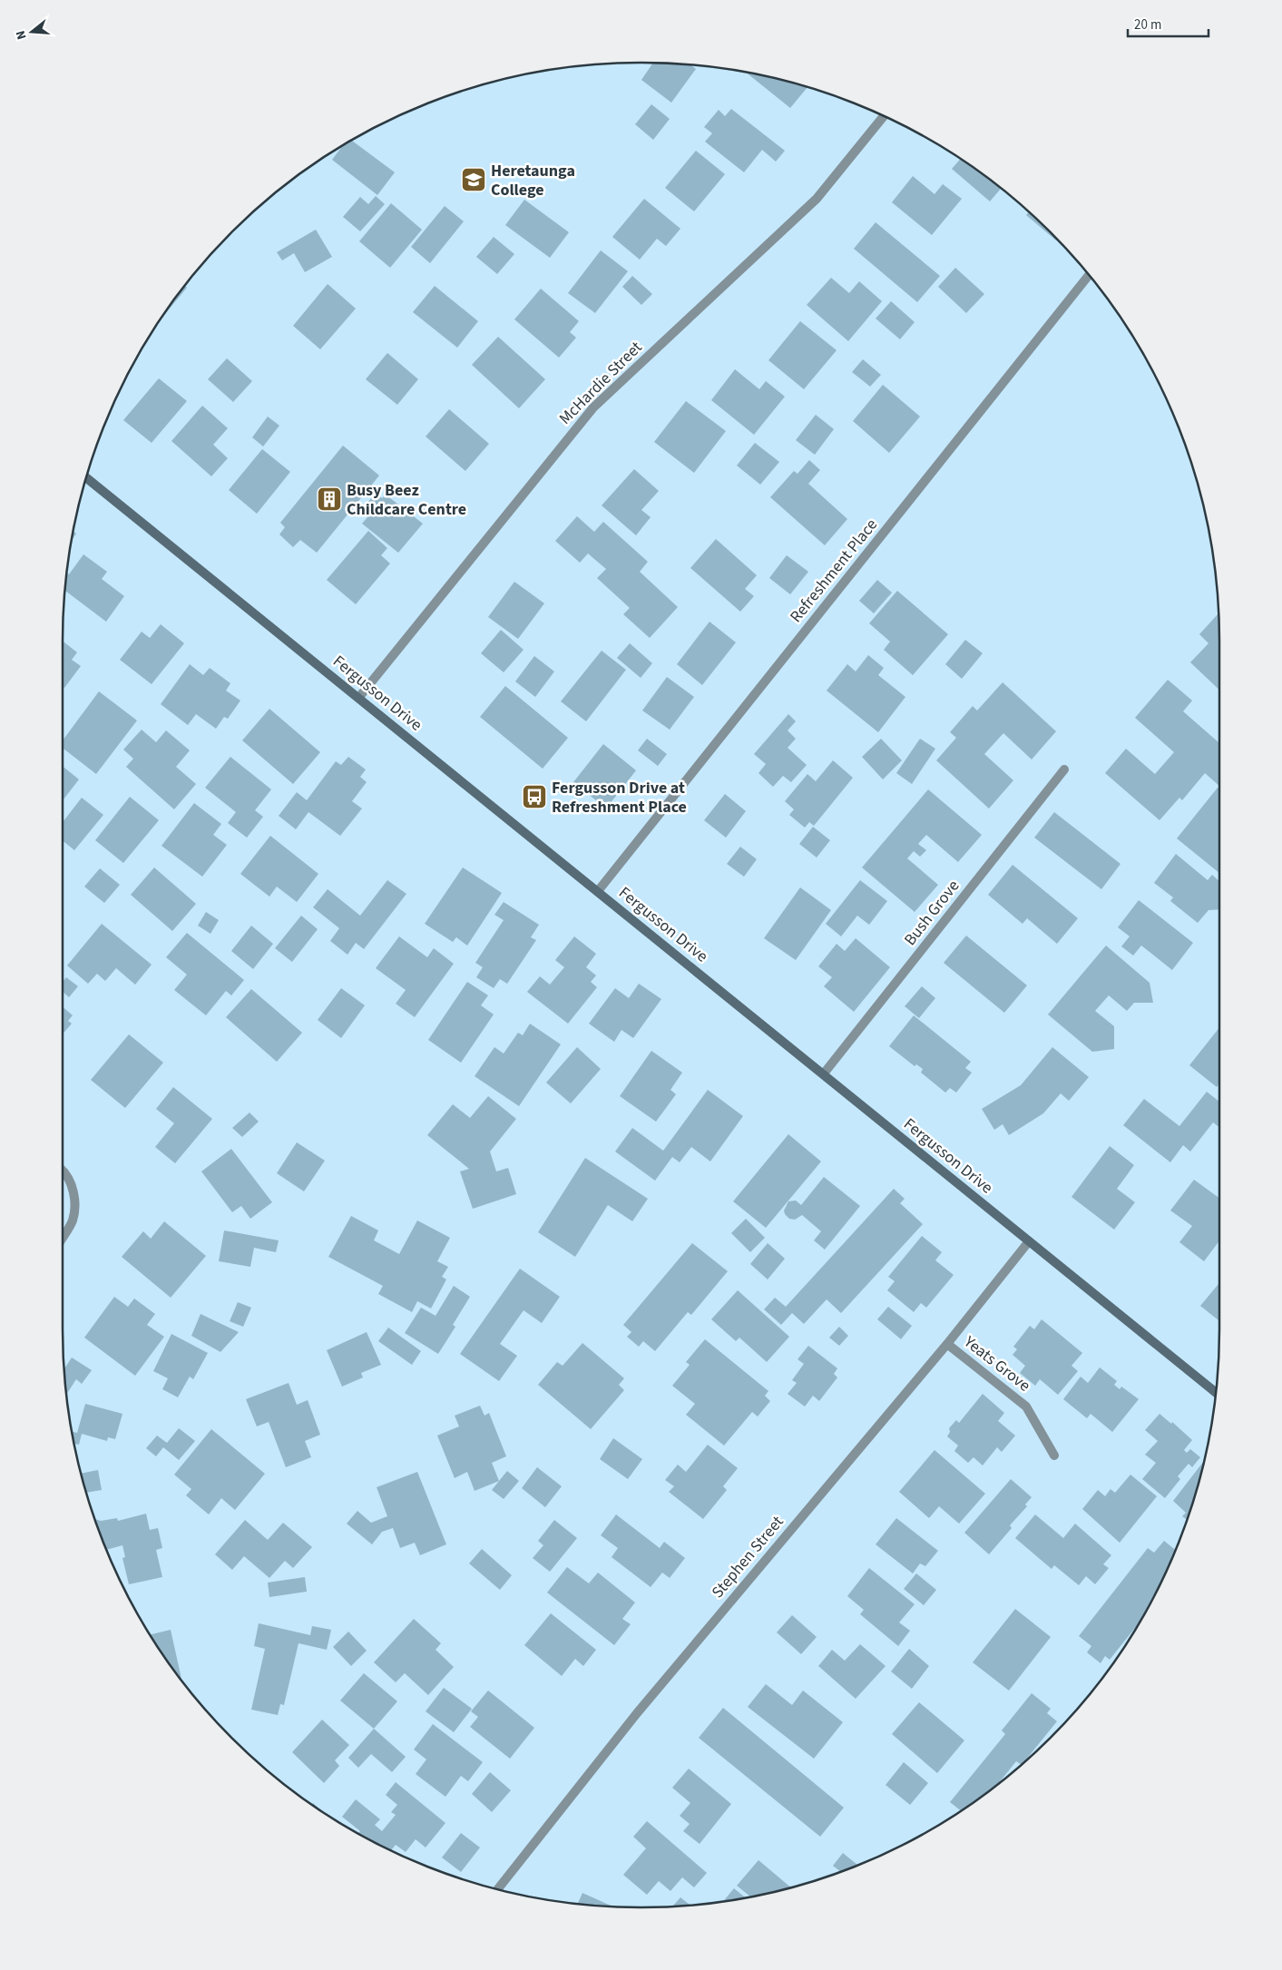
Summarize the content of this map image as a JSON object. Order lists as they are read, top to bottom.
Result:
{
  "streets": {
    "main road": ["Fergusson Drive"],
    "street": [
      "McHardie Street",
      "Refreshment Place",
      "Bush Grove",
      "Yeats Grove",
      "Stephen Street"
    ]
  },
  "crossings": [
    ["McHardie Street", "Fergusson Drive"],
    ["Refreshment Place", "Fergusson Drive"],
    ["Fergusson Drive", "Bush Grove"],
    ["Fergusson Drive", "Stephen Street"],
    ["Yeats Grove", "Stephen Street"]
  ],
  "places": {
    "school or university": ["Heretaunga College"],
    "building": ["Busy Beez Childcare Centre"],
    "bus stop": ["Fergusson Drive at Refreshment Place"]
  },
  "scale_bar": "20 m",
  "north": "left"
}
